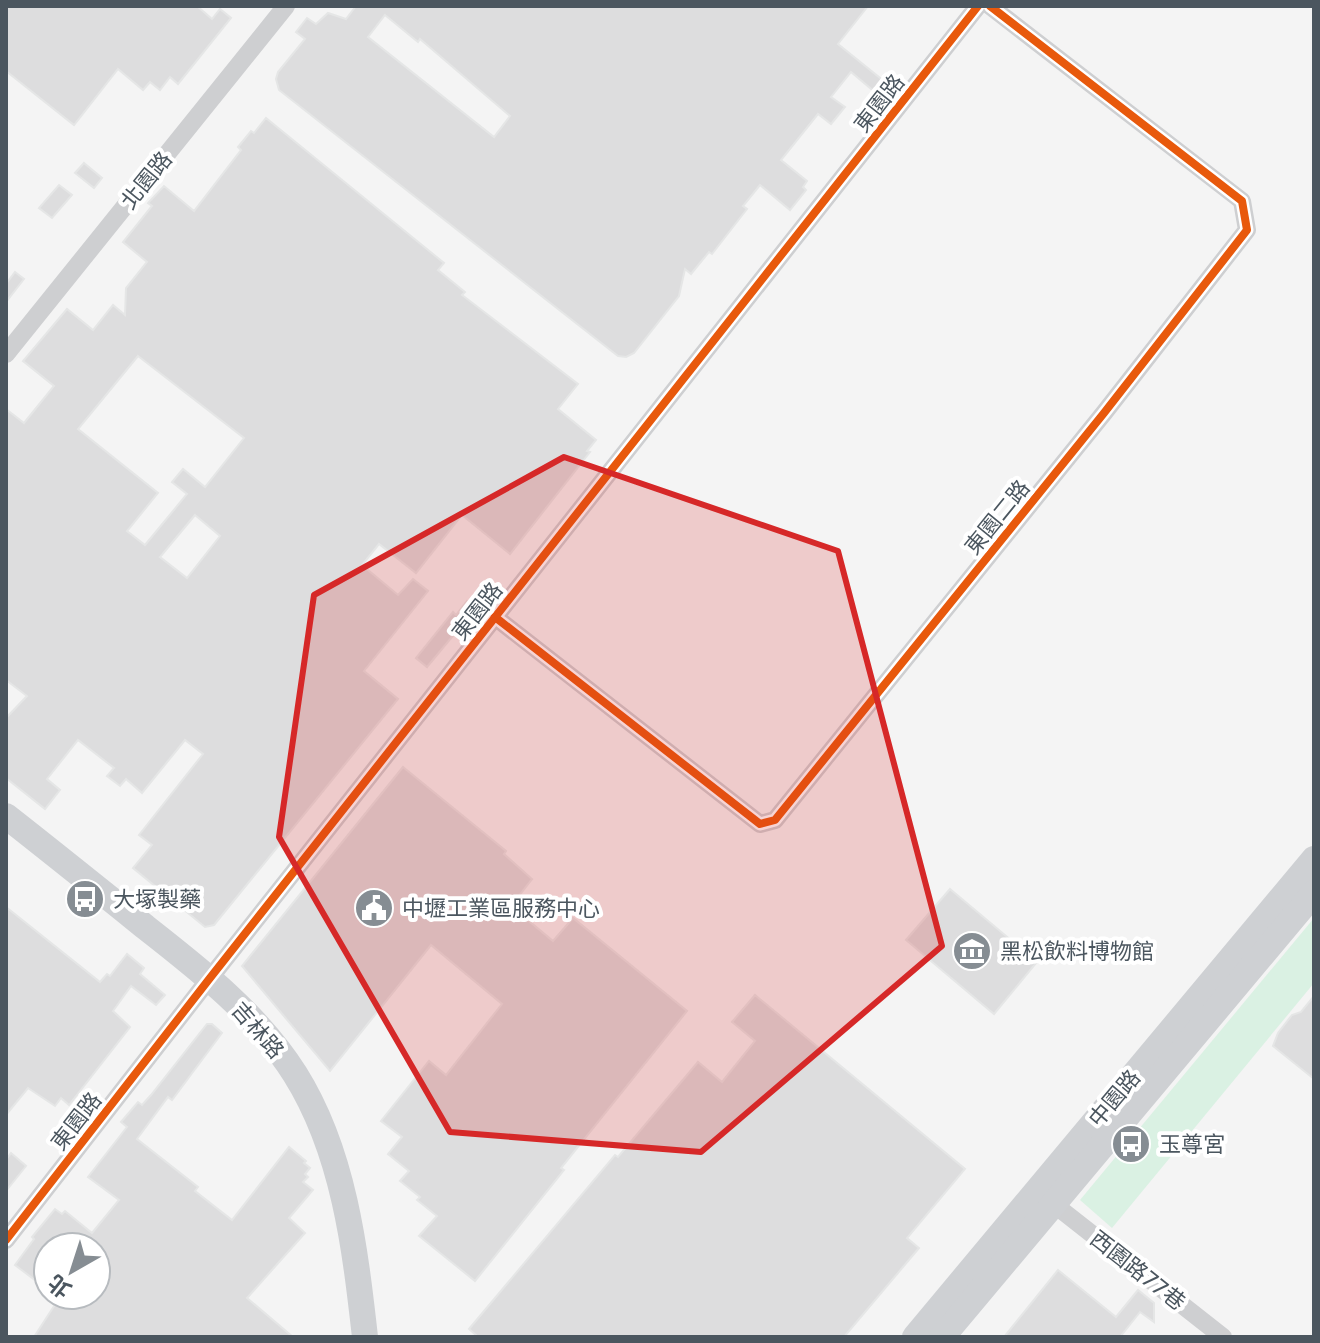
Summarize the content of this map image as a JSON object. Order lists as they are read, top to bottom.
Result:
{
  "streets": {
    "main road": ["吉林路", "中園路"],
    "street": [
      "東園路",
      "北園路",
      "東園二路",
      "西園路77巷"
    ]
  },
  "crossings": [
    ["東園路", "東園二路"],
    ["東園路", "吉林路"],
    ["中園路", "西園路77巷"]
  ],
  "places": {
    "bus stop": ["大塚製藥", "玉尊宮"],
    "public building": ["中壢工業區服務中心"],
    "museum": ["黑松飲料博物館"]
  },
  "north": "bottom left"
}
